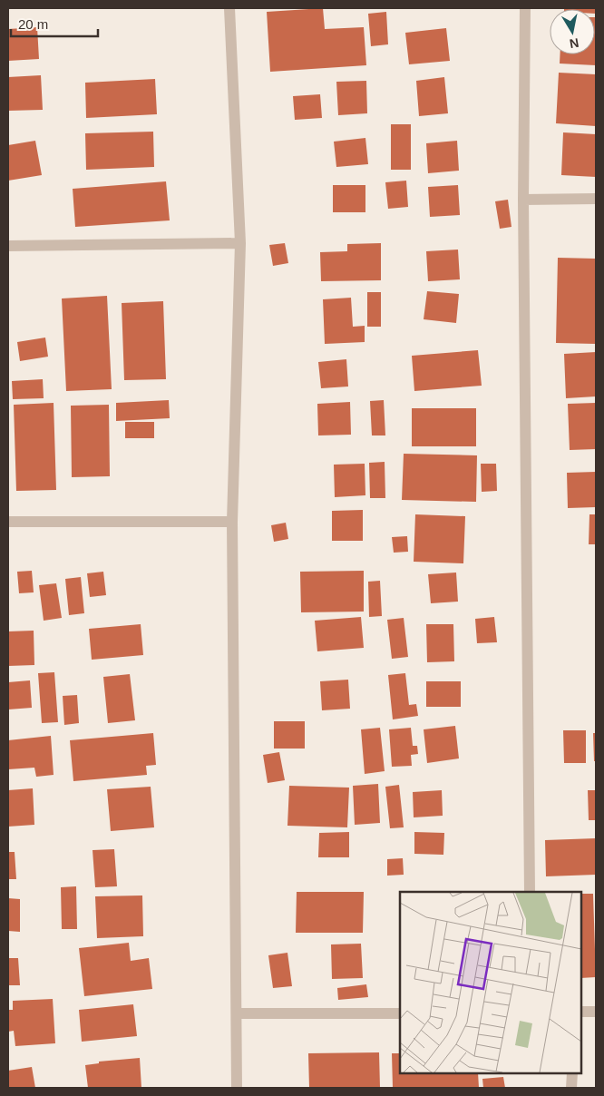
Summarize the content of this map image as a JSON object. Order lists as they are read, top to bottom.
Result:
{
  "scale_bar": "20 m",
  "north": "bottom"
}
